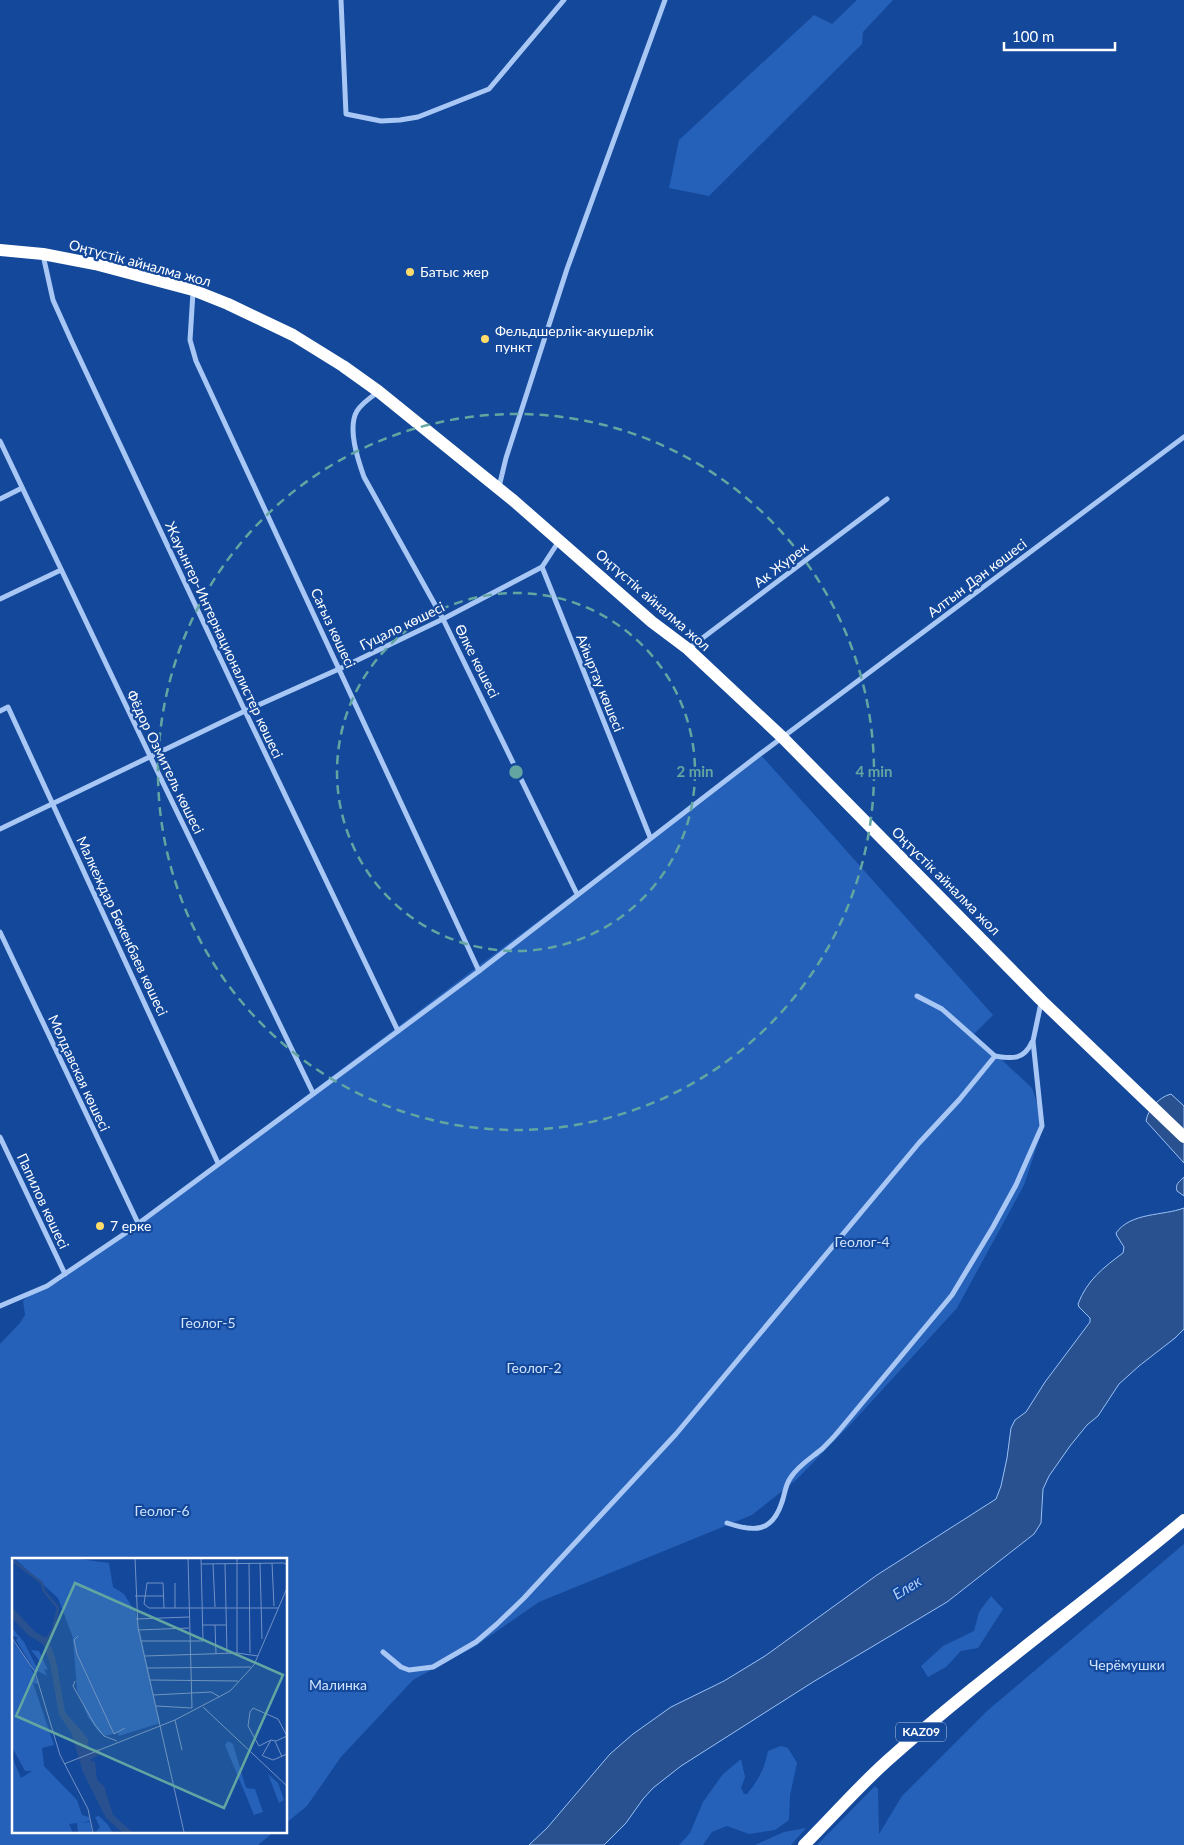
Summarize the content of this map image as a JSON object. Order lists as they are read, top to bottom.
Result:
{
  "streets": {
    "highway": ["Оңтүстік айналма жол", "KAZ09"],
    "street": [
      "Ак Журек",
      "Алтын Дән көшесі",
      "Гуцало көшесі",
      "Сағыз көшесі",
      "Жауынгер-Интернационалистер көшесі",
      "Өлке көшесі",
      "Айыртау көшесі",
      "Фёдор Озмитель көшесі",
      "Малкеждар Бөкенбаев көшесі",
      "Молдавская көшесі",
      "Папилов көшесі"
    ]
  },
  "crossings": [
    ["Оңтүстік айналма жол", "Ак Журек"],
    ["Оңтүстік айналма жол", "Алтын Дән көшесі"],
    ["Оңтүстік айналма жол", "Сағыз көшесі"],
    ["Оңтүстік айналма жол", "Жауынгер-Интернационалистер көшесі"],
    ["Оңтүстік айналма жол", "Өлке көшесі"],
    ["Алтын Дән көшесі", "Сағыз көшесі"],
    ["Алтын Дән көшесі", "Жауынгер-Интернационалистер көшесі"],
    ["Алтын Дән көшесі", "Өлке көшесі"],
    ["Алтын Дән көшесі", "Айыртау көшесі"],
    ["Алтын Дән көшесі", "Фёдор Озмитель көшесі"],
    ["Алтын Дән көшесі", "Малкеждар Бөкенбаев көшесі"],
    ["Алтын Дән көшесі", "Молдавская көшесі"],
    ["Алтын Дән көшесі", "Папилов көшесі"],
    ["Гуцало көшесі", "Сағыз көшесі"],
    ["Гуцало көшесі", "Жауынгер-Интернационалистер көшесі"],
    ["Гуцало көшесі", "Өлке көшесі"],
    ["Гуцало көшесі", "Айыртау көшесі"],
    ["Гуцало көшесі", "Фёдор Озмитель көшесі"],
    ["Гуцало көшесі", "Малкеждар Бөкенбаев көшесі"]
  ],
  "water": ["Елек"],
  "parks": [
    "Геолог-4",
    "Геолог-5",
    "Геолог-2",
    "Геолог-6",
    "Черёмушки",
    "Малинка"
  ],
  "places": ["Батыс жер", "Фельдшерлік-акушерлік пункт", "7 ерке"],
  "scale_bar": "100 m",
  "rings": ["2 min", "4 min"]
}
